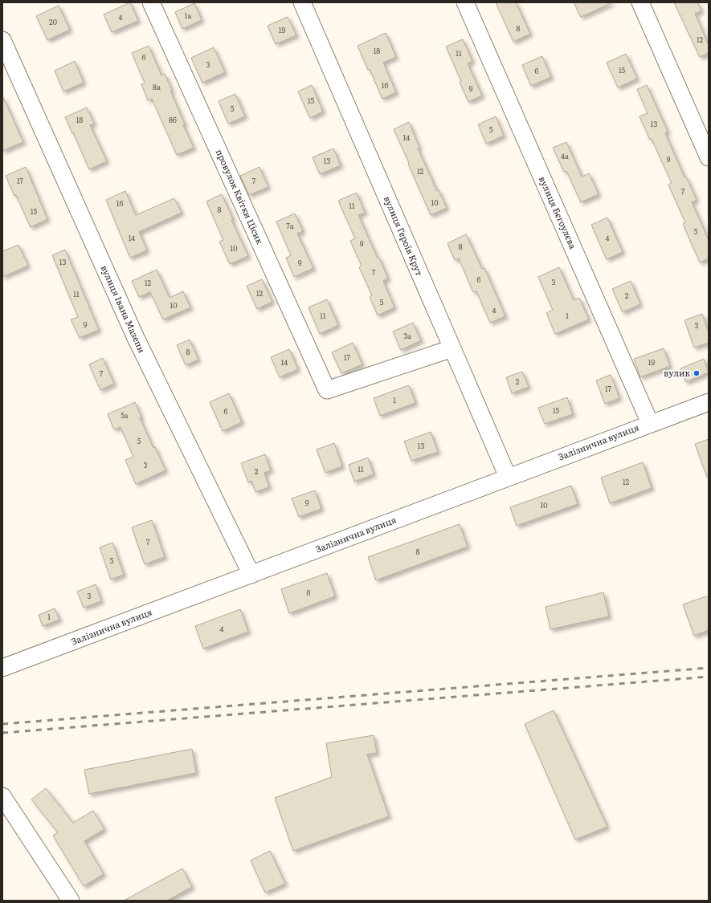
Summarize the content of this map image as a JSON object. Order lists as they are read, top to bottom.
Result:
{
  "streets": {
    "street": [
      "провулок Квітки Цісик",
      "вулиця Бєгоулєва",
      "вулиця Героїв Крут",
      "вулиця Івана Мазепи",
      "Залізнична вулиця"
    ]
  },
  "crossings": [
    ["провулок Квітки Цісик", "вулиця Героїв Крут"],
    ["вулиця Бєгоулєва", "Залізнична вулиця"],
    ["вулиця Героїв Крут", "Залізнична вулиця"],
    ["вулиця Івана Мазепи", "Залізнична вулиця"]
  ],
  "places": ["вулик"],
  "house_numbers": [
    "1а",
    "4",
    "20",
    "8",
    "19",
    "12",
    "18",
    "11",
    "6",
    "3",
    "15",
    "6",
    "16",
    "8а",
    "9",
    "15",
    "5",
    "18",
    "8б",
    "13",
    "5",
    "14",
    "4а",
    "9",
    "13",
    "12",
    "17",
    "7",
    "7",
    "10",
    "16",
    "11",
    "8",
    "15",
    "7а",
    "5",
    "14",
    "4",
    "9",
    "8",
    "10",
    "13",
    "9",
    "7",
    "6",
    "3",
    "12",
    "12",
    "11",
    "2",
    "5",
    "10",
    "4",
    "11",
    "1",
    "9",
    "3",
    "3а",
    "8",
    "17",
    "14",
    "19",
    "7",
    "2",
    "17",
    "1",
    "15",
    "6",
    "5а",
    "5",
    "13",
    "3",
    "11",
    "2",
    "12",
    "9",
    "10",
    "7",
    "8",
    "5",
    "6",
    "3",
    "1",
    "4"
  ]
}
